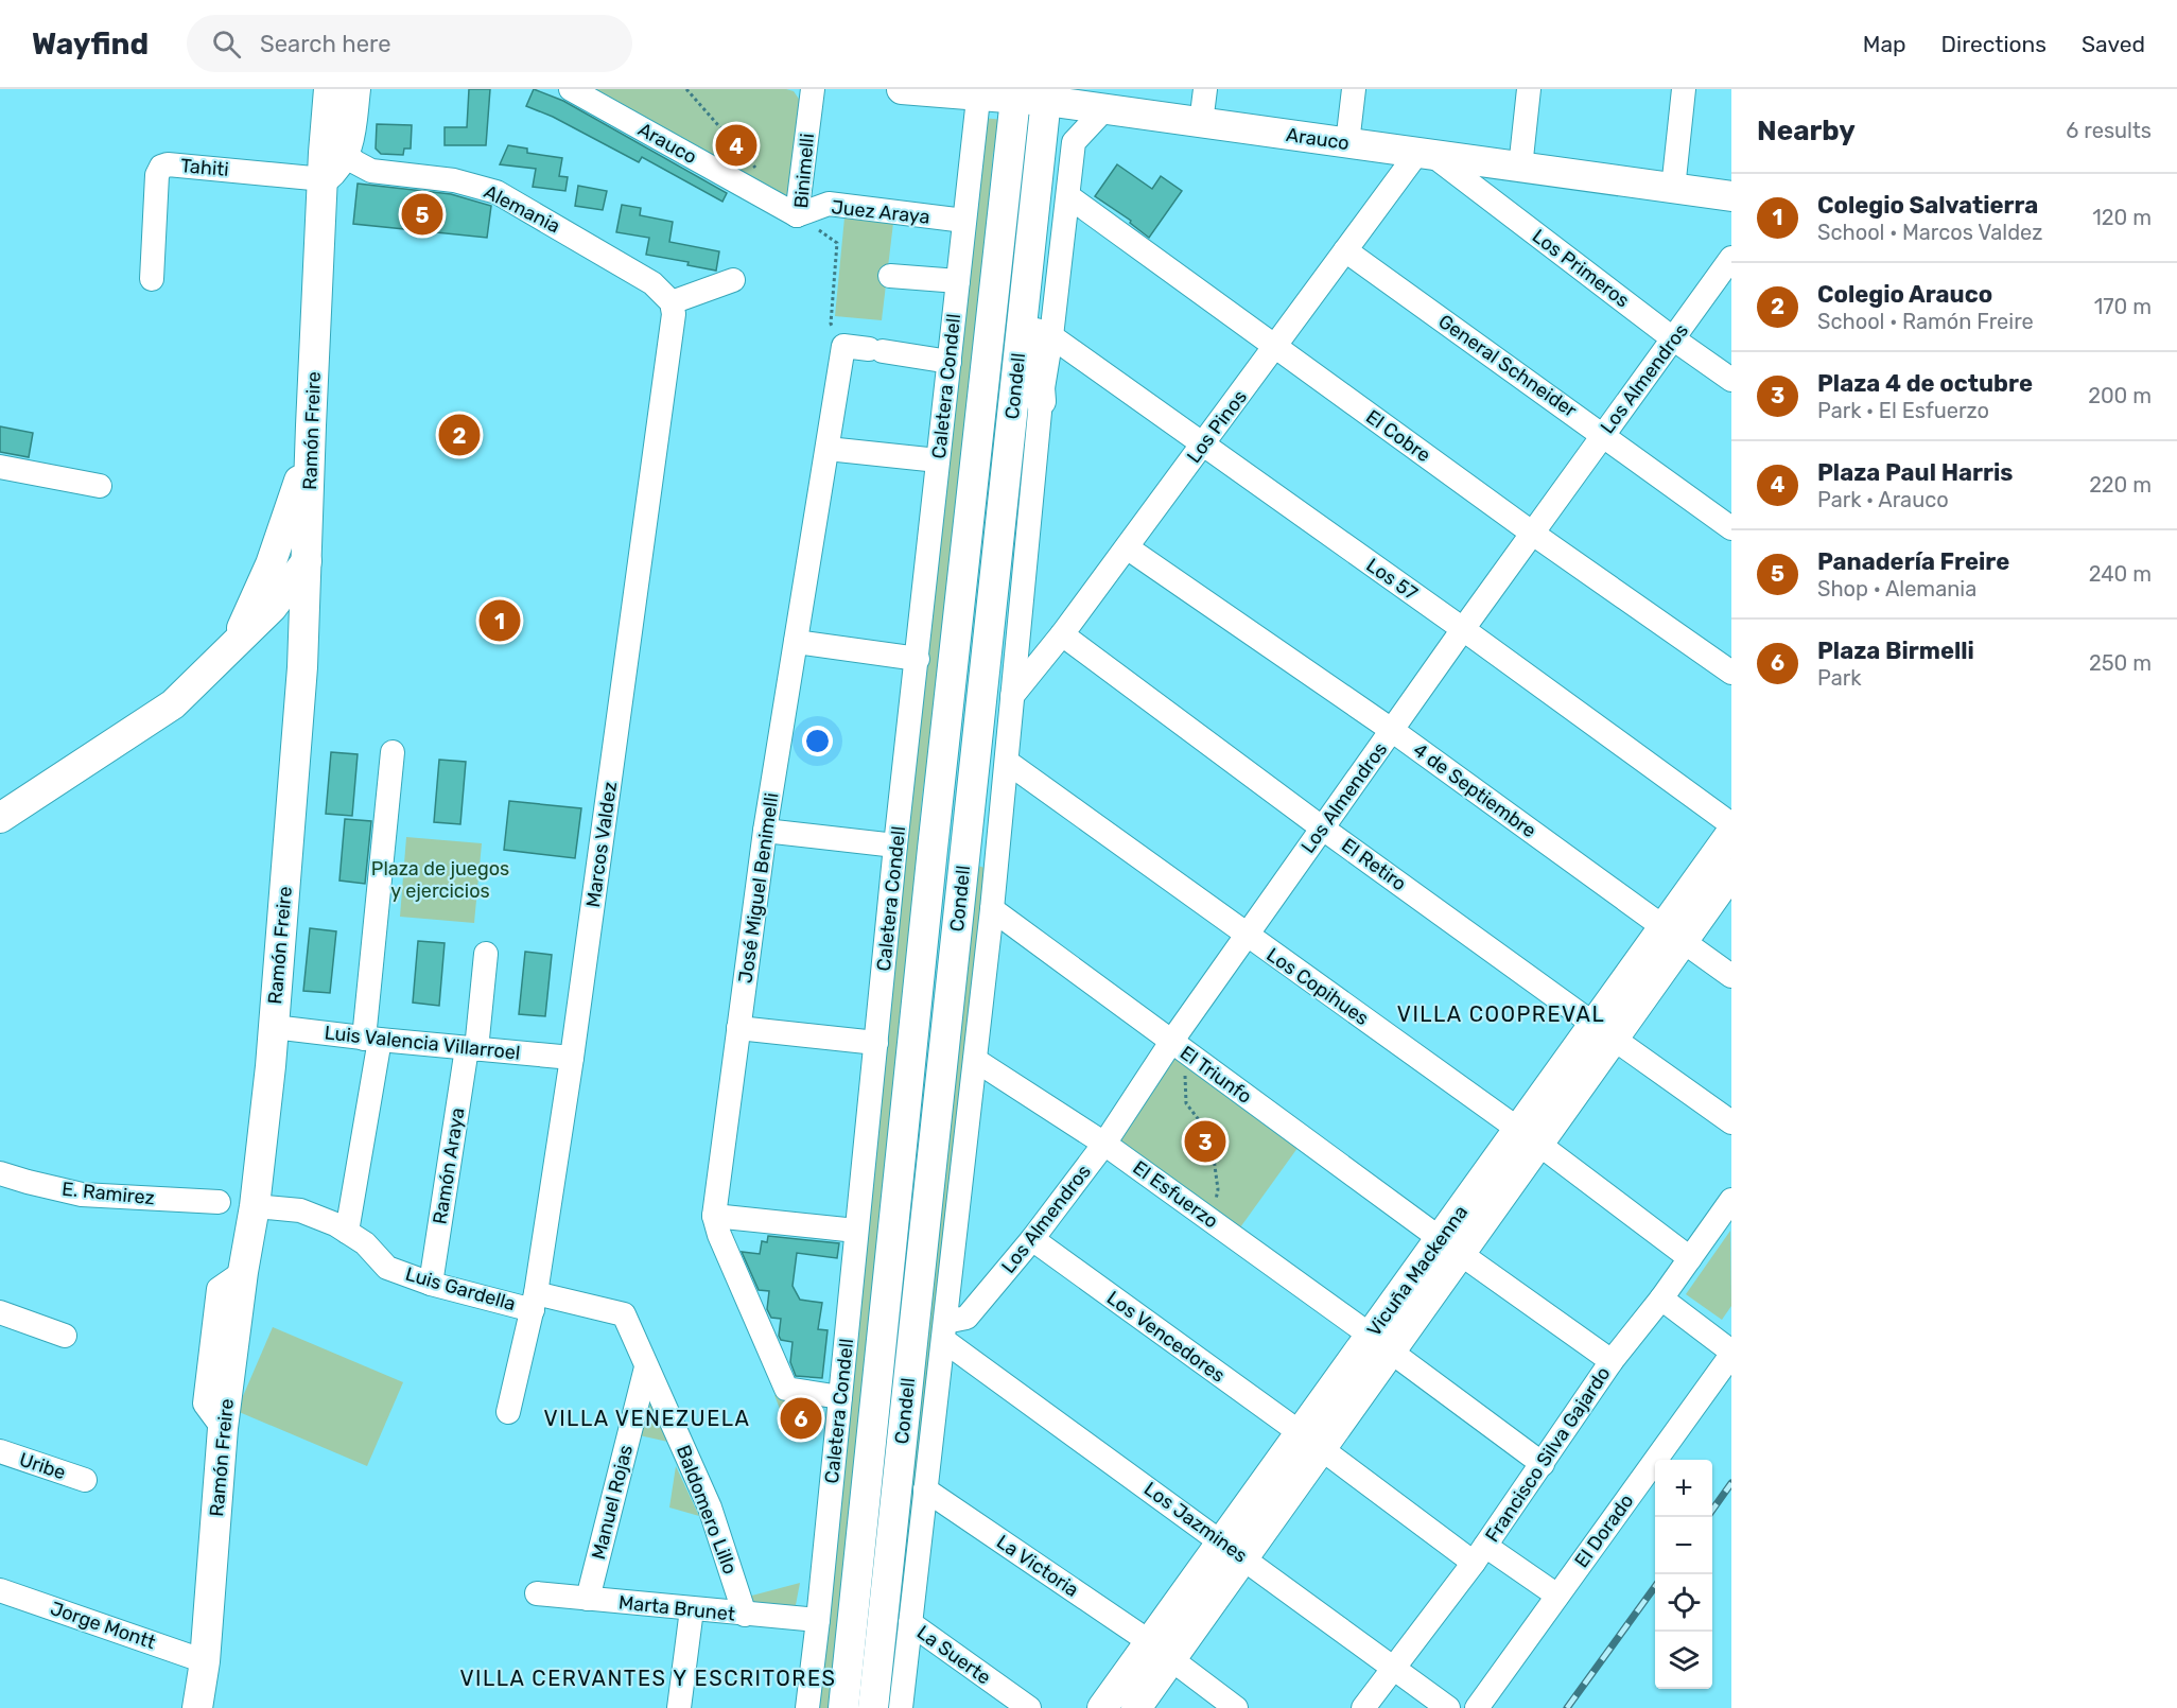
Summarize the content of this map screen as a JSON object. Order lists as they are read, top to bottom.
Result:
{
  "streets": {
    "main road": [
      "Arauco",
      "Condell",
      "Ramón Freire",
      "Vicuña Mackenna"
    ],
    "street": [
      "Tahiti",
      "Binimelli",
      "Alemania",
      "Juez Araya",
      "Los Primeros",
      "General Schneider",
      "Los Almendros",
      "Caletera Condell",
      "Los Pinos",
      "El Cobre",
      "Los 57",
      "4 de Septiembre",
      "Marcos Valdez",
      "El Retiro",
      "José Miguel Benimelli",
      "Los Copihues",
      "Luis Valencia Villarroel",
      "El Triunfo",
      "Ramón Araya",
      "E. Ramirez",
      "El Esfuerzo",
      "Luis Gardella",
      "Los Vencedores",
      "Francisco Silva Gajardo",
      "Uribe",
      "Manuel Rojas",
      "Baldomero Lillo",
      "Los Jazmines",
      "El Dorado",
      "La Victoria",
      "Marta Brunet",
      "Jorge Montt",
      "La Suerte"
    ]
  },
  "crossings": [
    ["Arauco", "Binimelli"],
    ["Arauco", "Juez Araya"],
    ["Arauco", "Los Primeros"],
    ["Arauco", "Caletera Condell"],
    ["Arauco", "Condell"],
    ["Arauco", "Los Pinos"],
    ["Tahiti", "Ramón Freire"],
    ["Binimelli", "Juez Araya"],
    ["Binimelli", "José Miguel Benimelli"],
    ["Alemania", "Marcos Valdez"],
    ["Juez Araya", "Caletera Condell"],
    ["Los Primeros", "Los Almendros"],
    ["Los Primeros", "Los Pinos"],
    ["General Schneider", "Los Almendros"],
    ["General Schneider", "Los Pinos"],
    ["Los Almendros", "El Cobre"],
    ["Los Almendros", "Los 57"],
    ["Los Almendros", "4 de Septiembre"],
    ["Los Almendros", "El Retiro"],
    ["Los Almendros", "Los Copihues"],
    ["Los Almendros", "El Triunfo"],
    ["Los Almendros", "El Esfuerzo"],
    ["Los Almendros", "Los Vencedores"],
    ["Los Almendros", "Los Jazmines"],
    ["Caletera Condell", "José Miguel Benimelli"],
    ["Caletera Condell", "Marta Brunet"],
    ["Los Pinos", "El Cobre"],
    ["Los Pinos", "Los 57"],
    ["Los Pinos", "4 de Septiembre"],
    ["Los Pinos", "El Retiro"],
    ["Ramón Freire", "Luis Valencia Villarroel"],
    ["Ramón Freire", "Luis Gardella"],
    ["Ramón Freire", "Jorge Montt"],
    ["4 de Septiembre", "Vicuña Mackenna"],
    ["Marcos Valdez", "Luis Valencia Villarroel"],
    ["Marcos Valdez", "Luis Gardella"],
    ["Marcos Valdez", "Baldomero Lillo"],
    ["El Retiro", "Vicuña Mackenna"],
    ["Los Copihues", "Vicuña Mackenna"],
    ["Los Copihues", "Francisco Silva Gajardo"],
    ["Luis Valencia Villarroel", "Ramón Araya"],
    ["El Triunfo", "Vicuña Mackenna"],
    ["El Triunfo", "Francisco Silva Gajardo"],
    ["Ramón Araya", "Luis Gardella"],
    ["El Esfuerzo", "Vicuña Mackenna"],
    ["El Esfuerzo", "Francisco Silva Gajardo"],
    ["Vicuña Mackenna", "Los Vencedores"],
    ["Vicuña Mackenna", "Los Jazmines"],
    ["Vicuña Mackenna", "La Victoria"],
    ["Luis Gardella", "Baldomero Lillo"],
    ["Los Vencedores", "Francisco Silva Gajardo"],
    ["Los Vencedores", "El Dorado"],
    ["Francisco Silva Gajardo", "Los Jazmines"],
    ["Manuel Rojas", "Baldomero Lillo"],
    ["Manuel Rojas", "Marta Brunet"],
    ["Baldomero Lillo", "Marta Brunet"]
  ],
  "districts": ["VILLA COOPREVAL", "VILLA VENEZUELA", "VILLA CERVANTES Y ESCRITORES"],
  "parks": ["Plaza de juegos y ejercicios"],
  "page": {
    "header": "Wayfind",
    "search": "Search here",
    "nav": ["Map", "Directions", "Saved"],
    "heading": ["Nearby", "6 results"],
    "pins": [
      "4",
      "5",
      "2",
      "1",
      "3",
      "6"
    ],
    "list": [
      {
        "mark": "1",
        "name": "Colegio Salvatierra",
        "note": "School · Marcos Valdez",
        "value": "120 m"
      },
      {
        "mark": "2",
        "name": "Colegio Arauco",
        "note": "School · Ramón Freire",
        "value": "170 m"
      },
      {
        "mark": "3",
        "name": "Plaza 4 de octubre",
        "note": "Park · El Esfuerzo",
        "value": "200 m"
      },
      {
        "mark": "4",
        "name": "Plaza Paul Harris",
        "note": "Park · Arauco",
        "value": "220 m"
      },
      {
        "mark": "5",
        "name": "Panadería Freire",
        "note": "Shop · Alemania",
        "value": "240 m"
      },
      {
        "mark": "6",
        "name": "Plaza Birmelli",
        "note": "Park",
        "value": "250 m"
      }
    ],
    "map_buttons": ["+", "−"]
  }
}
